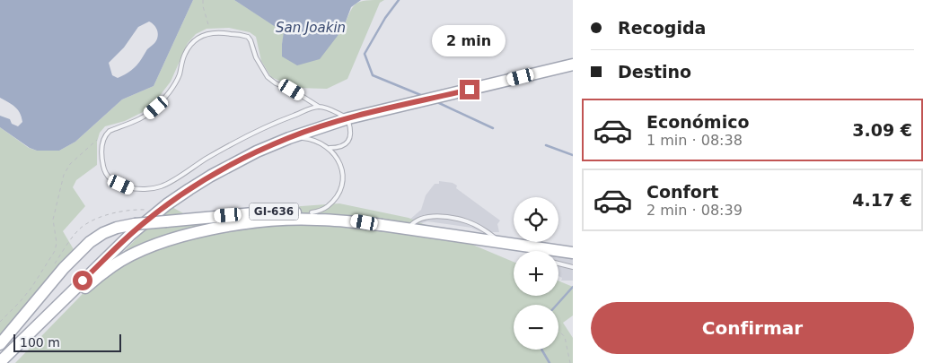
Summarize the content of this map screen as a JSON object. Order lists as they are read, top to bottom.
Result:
{
  "streets": {
    "main road": ["GI-636"]
  },
  "water": ["San Joakin"],
  "scale_bar": "100 m",
  "page": {
    "banner": ["Recogida", "Destino"],
    "bubble": "2 min",
    "list": [
      {
        "name": "Económico",
        "note": "1 min · 08:38",
        "value": "3.09 €"
      },
      {
        "name": "Confort",
        "note": "2 min · 08:39",
        "value": "4.17 €"
      }
    ],
    "map_buttons": ["+", "−"],
    "buttons": "Confirmar",
    "scale": "100 m"
  }
}
